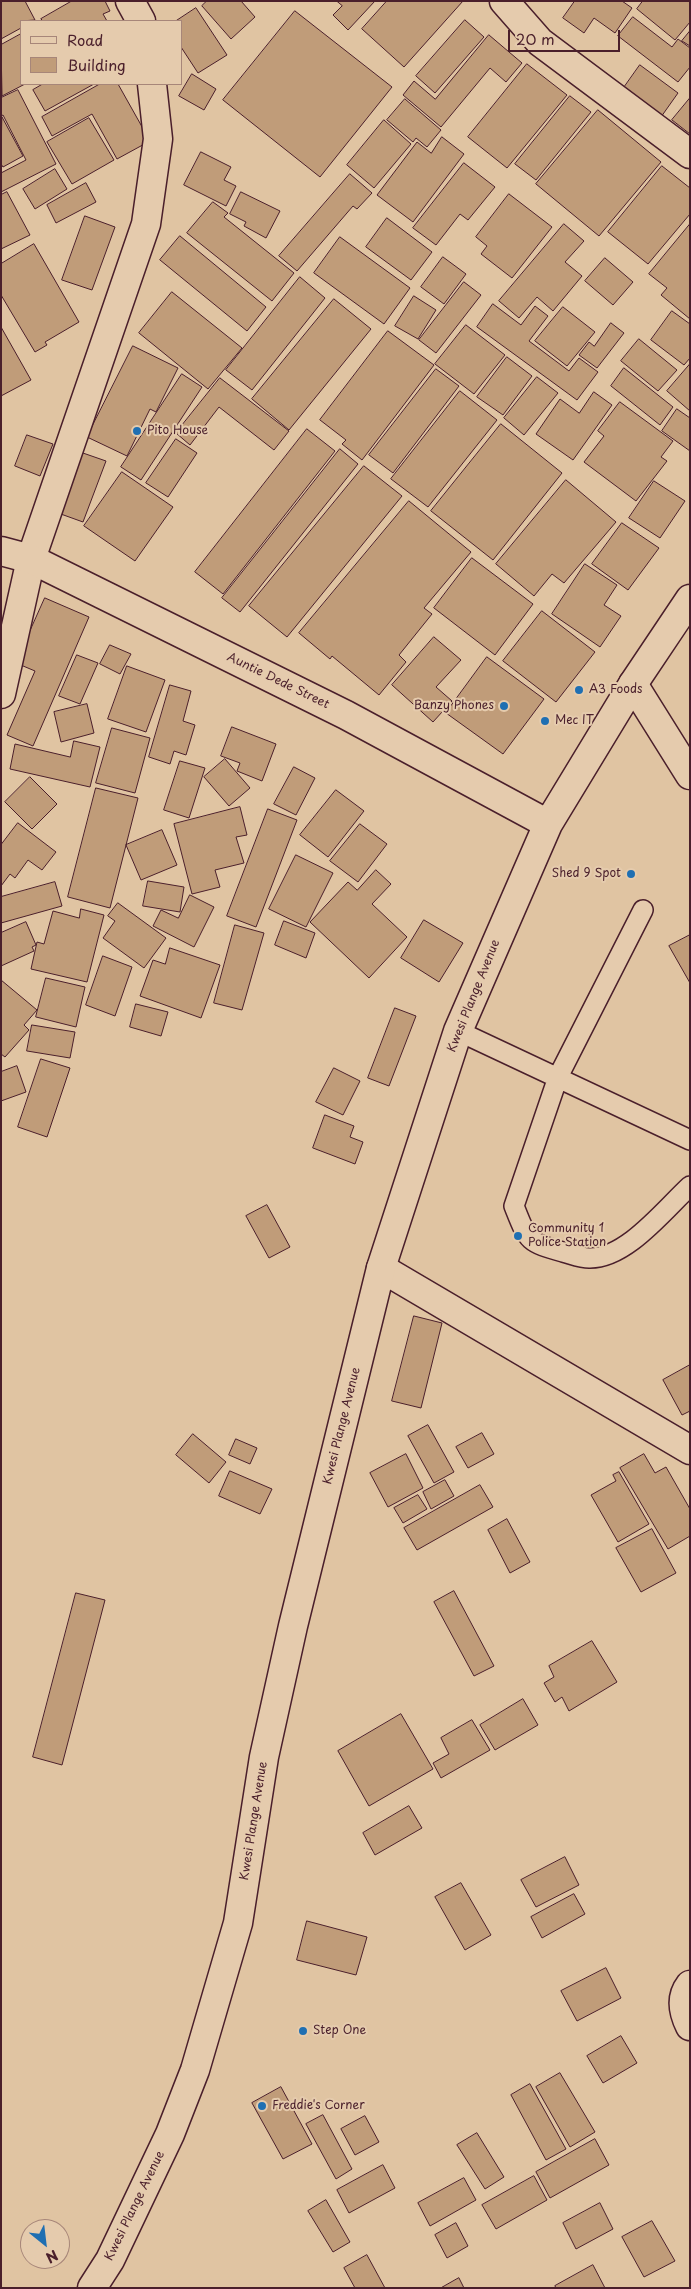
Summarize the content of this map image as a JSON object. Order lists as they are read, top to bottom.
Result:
{
  "streets": {
    "street": ["Auntie Dede Street", "Kwesi Plange Avenue"]
  },
  "crossings": [
    ["Auntie Dede Street", "Kwesi Plange Avenue"]
  ],
  "places": [
    "Pito House",
    "A3 Foods",
    "Banzy Phones",
    "Mec IT",
    "Shed 9 Spot",
    "Community 1 Police Station",
    "Step One",
    "Freddie's Corner"
  ],
  "legend": ["Road", "Building"],
  "scale_bar": "20 m",
  "north": "bottom right"
}
